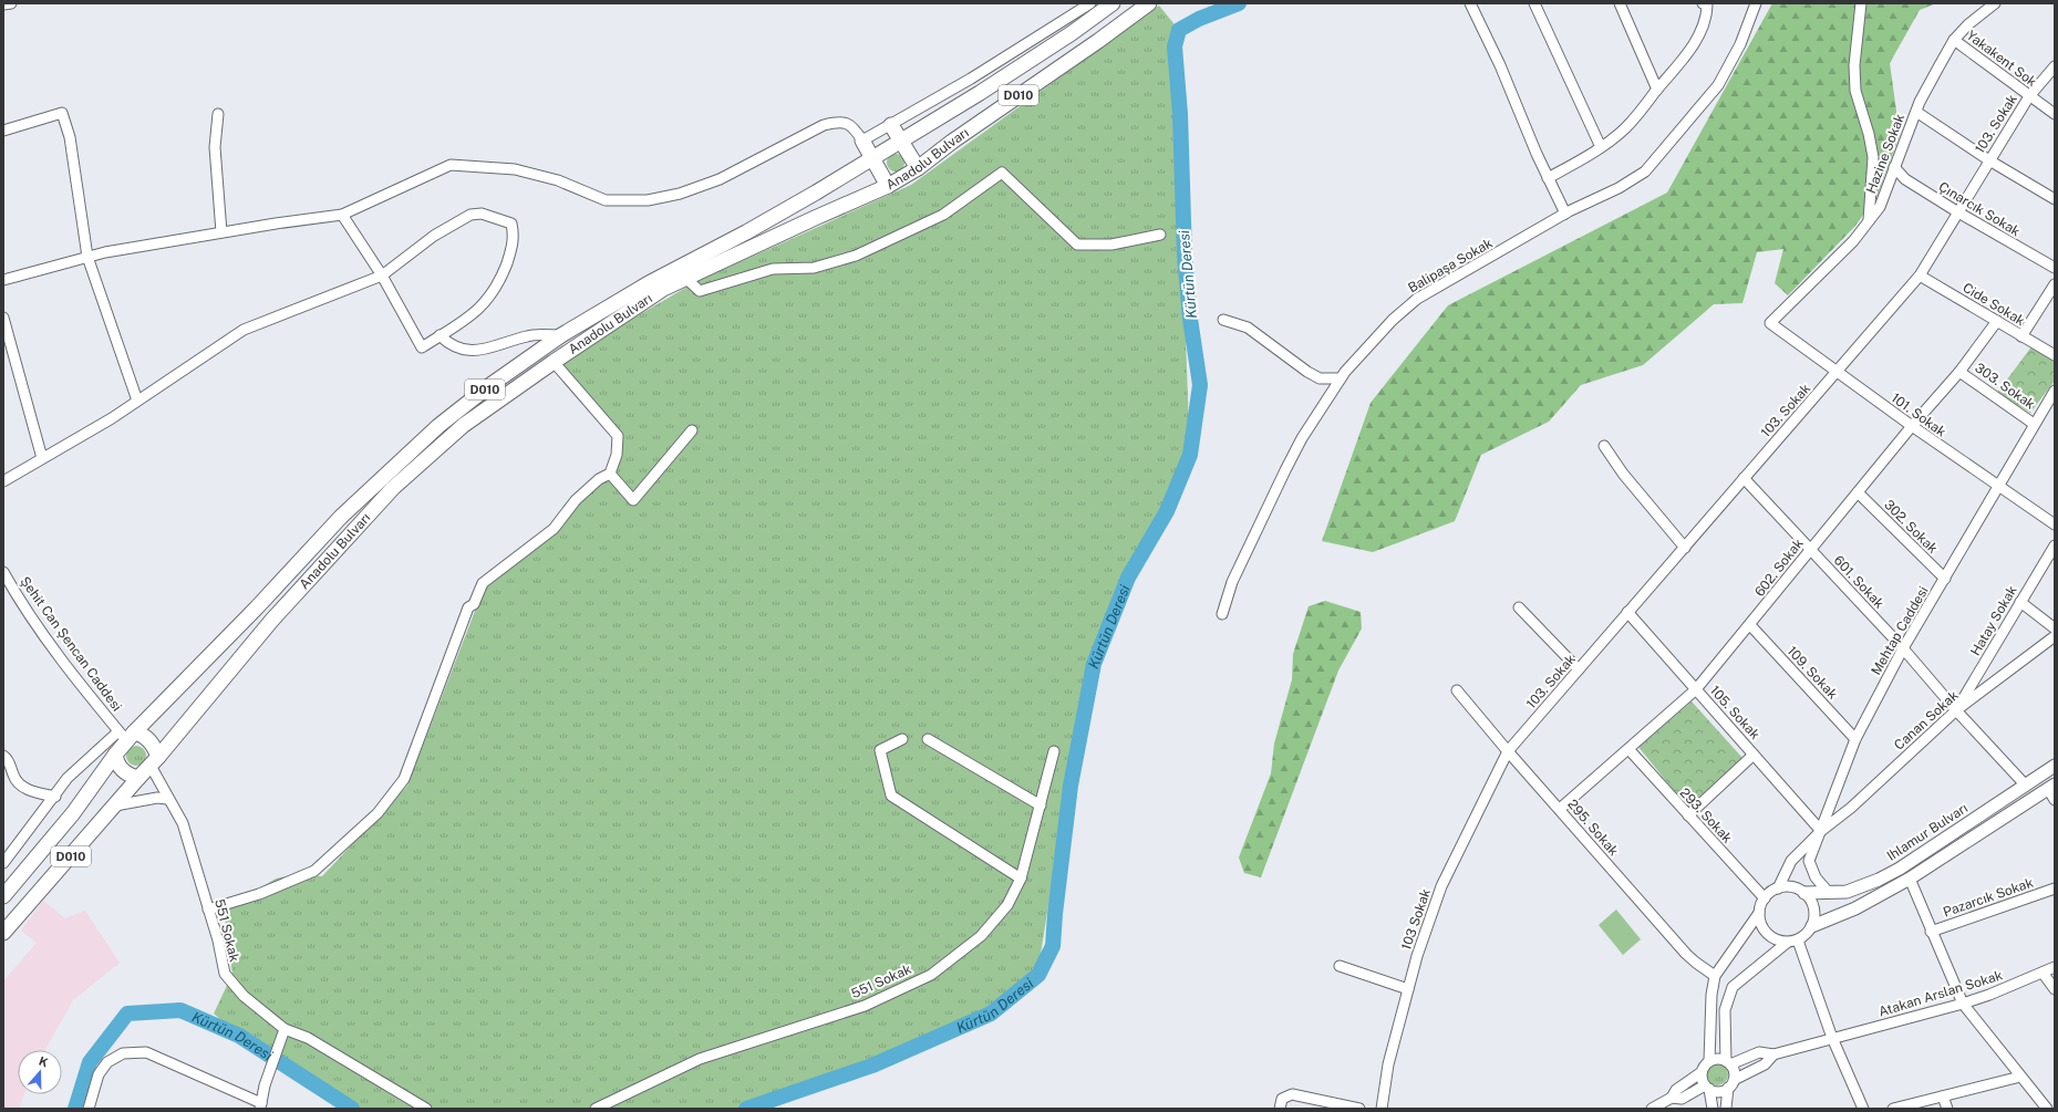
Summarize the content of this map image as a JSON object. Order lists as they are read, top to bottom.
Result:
{
  "streets": {
    "highway": ["D010", "Anadolu Bulvarı"],
    "main road": ["Ihlamur Bulvarı"],
    "street": [
      "Yakakent Sok",
      "103. Sokak",
      "Hazine Sokak",
      "Çınarcık Sokak",
      "Balipaşa Sokak",
      "Cide Sokak",
      "303. Sokak",
      "101. Sokak",
      "302. Sokak",
      "602. Sokak",
      "601. Sokak",
      "Hatay Sokak",
      "Mehtap Caddesi",
      "Şehit Can Şencan Caddesi",
      "109. Sokak",
      "105. Sokak",
      "Canan Sokak",
      "293. Sokak",
      "295. Sokak",
      "Pazarcık Sokak",
      "103 Sokak",
      "551 Sokak",
      "Atakan Arslan Sokak"
    ]
  },
  "crossings": [
    ["Yakakent Sok", "103. Sokak"],
    ["Yakakent Sok", "Hazine Sokak"],
    ["D010", "Anadolu Bulvarı"],
    ["D010", "Şehit Can Şencan Caddesi"],
    ["D010", "551 Sokak"],
    ["103. Sokak", "Çınarcık Sokak"],
    ["103. Sokak", "Cide Sokak"],
    ["103. Sokak", "101. Sokak"],
    ["103. Sokak", "601. Sokak"],
    ["103. Sokak", "105. Sokak"],
    ["103. Sokak", "295. Sokak"],
    ["103. Sokak", "103 Sokak"],
    ["Hazine Sokak", "Çınarcık Sokak"],
    ["Hazine Sokak", "101. Sokak"],
    ["Anadolu Bulvarı", "Şehit Can Şencan Caddesi"],
    ["Anadolu Bulvarı", "551 Sokak"],
    ["Cide Sokak", "602. Sokak"],
    ["303. Sokak", "602. Sokak"],
    ["303. Sokak", "Mehtap Caddesi"],
    ["101. Sokak", "602. Sokak"],
    ["101. Sokak", "Mehtap Caddesi"],
    ["302. Sokak", "602. Sokak"],
    ["302. Sokak", "Mehtap Caddesi"],
    ["602. Sokak", "601. Sokak"],
    ["602. Sokak", "109. Sokak"],
    ["602. Sokak", "105. Sokak"],
    ["602. Sokak", "293. Sokak"],
    ["602. Sokak", "295. Sokak"],
    ["601. Sokak", "Hatay Sokak"],
    ["601. Sokak", "Mehtap Caddesi"],
    ["601. Sokak", "Canan Sokak"],
    ["601. Sokak", "Ihlamur Bulvarı"],
    ["Hatay Sokak", "Canan Sokak"],
    ["Mehtap Caddesi", "109. Sokak"],
    ["Mehtap Caddesi", "105. Sokak"],
    ["Mehtap Caddesi", "Canan Sokak"],
    ["Mehtap Caddesi", "293. Sokak"],
    ["Mehtap Caddesi", "Ihlamur Bulvarı"],
    ["Şehit Can Şencan Caddesi", "551 Sokak"],
    ["105. Sokak", "Canan Sokak"],
    ["293. Sokak", "Ihlamur Bulvarı"],
    ["295. Sokak", "103 Sokak"]
  ],
  "water": ["Kürtün Deresi"],
  "north": "top"
}
